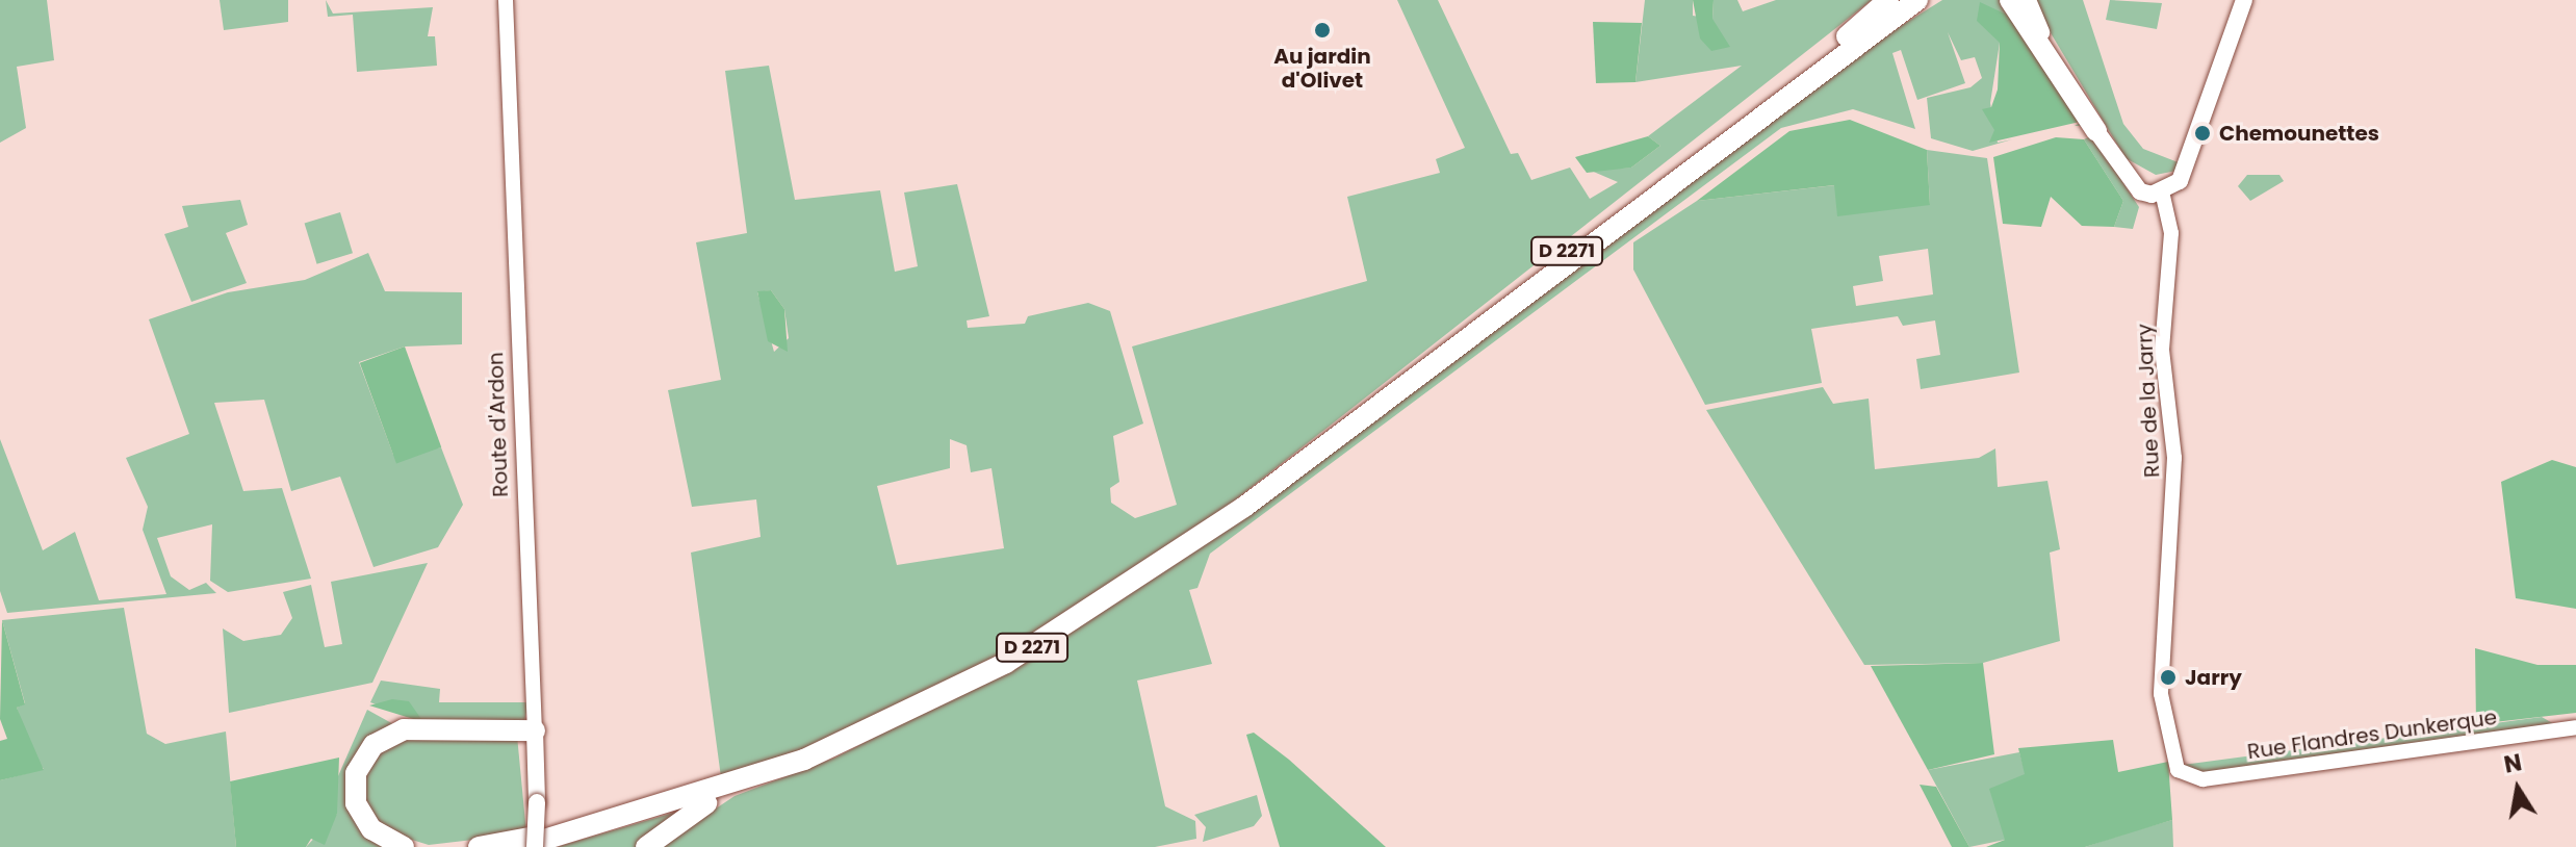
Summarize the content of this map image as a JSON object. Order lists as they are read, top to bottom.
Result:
{
  "streets": {
    "highway": ["D 2271"],
    "main road": ["Route d'Ardon"],
    "street": ["Rue de la Jarry", "Rue Flandres Dunkerque"]
  },
  "crossings": [
    ["Rue de la Jarry", "Rue Flandres Dunkerque"]
  ],
  "places": ["Au jardin d'Olivet", "Chemounettes", "Jarry"],
  "north": "top"
}
